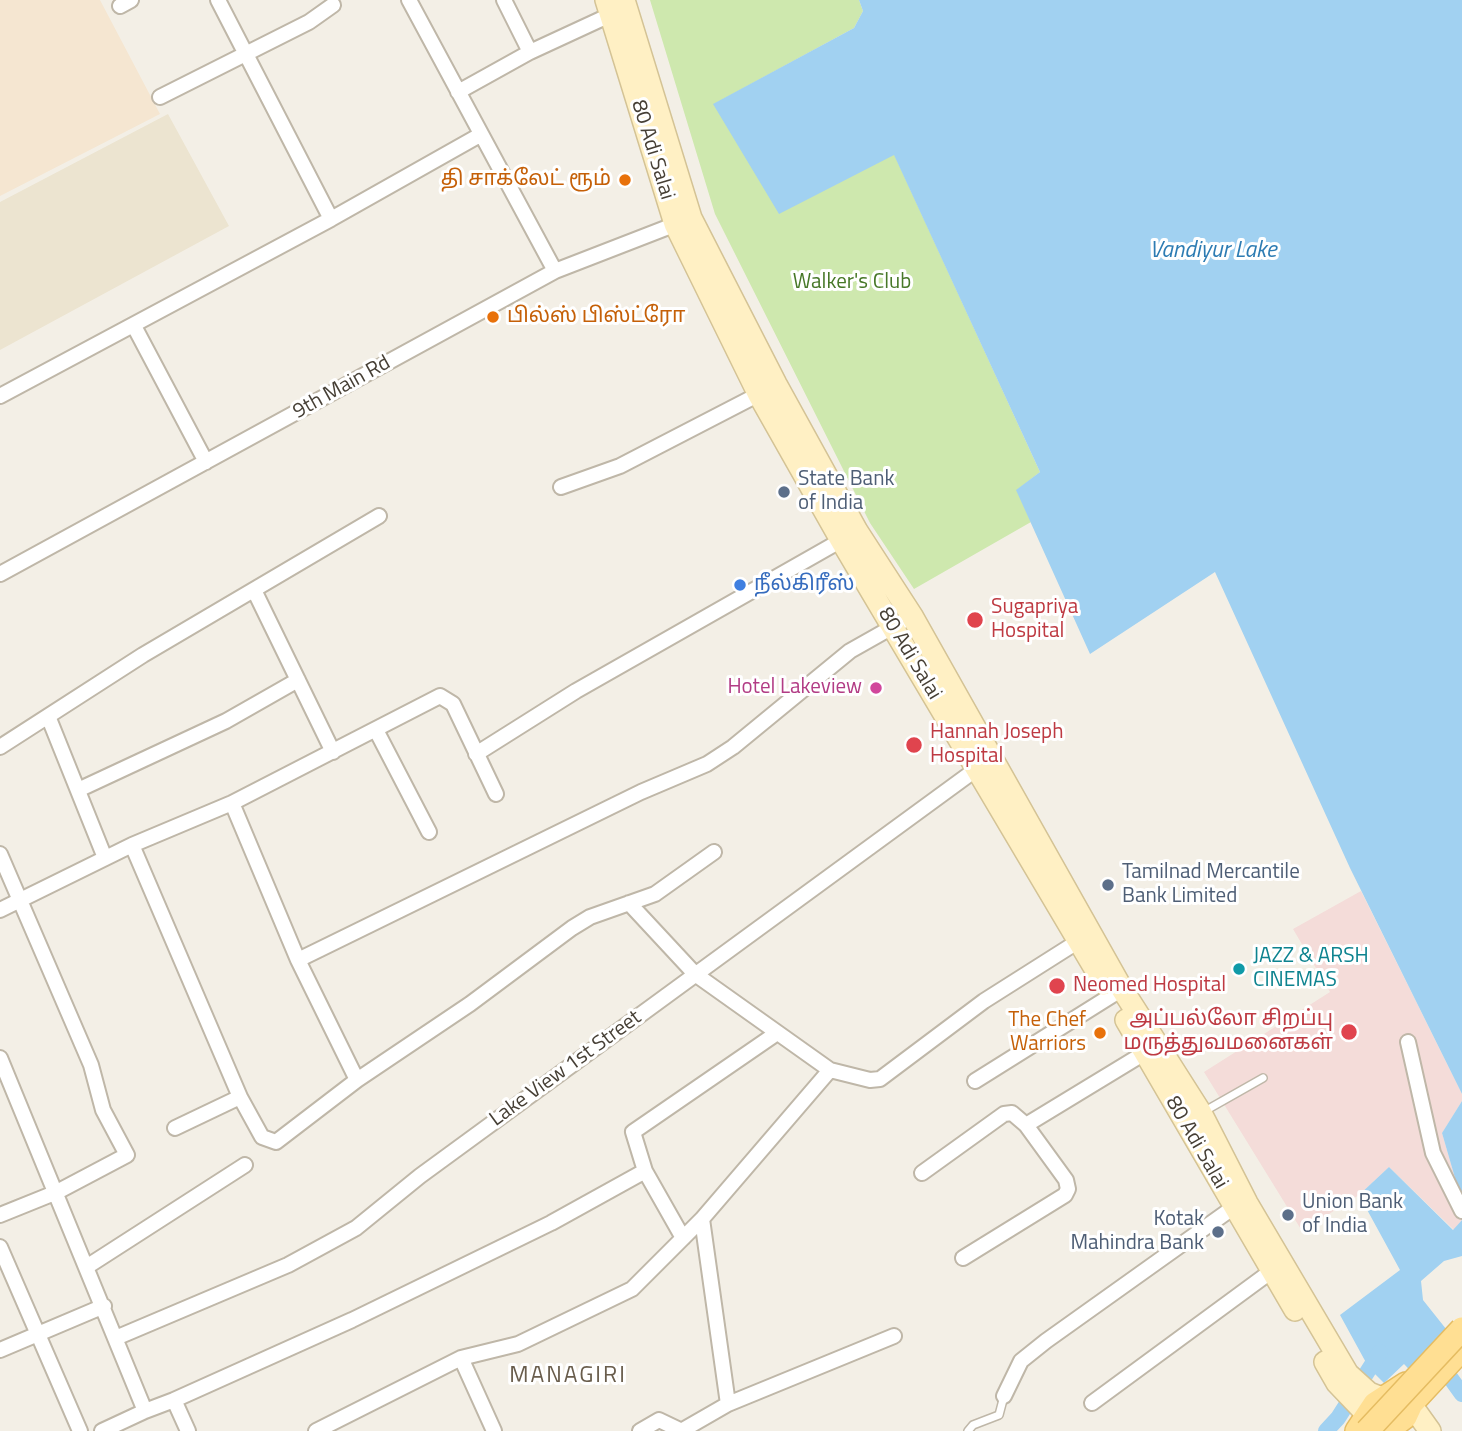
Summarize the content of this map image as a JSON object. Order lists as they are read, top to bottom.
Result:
{
  "streets": {
    "main road": ["80 Adi Salai"],
    "street": ["9th Main Rd", "Lake View 1st Street"]
  },
  "crossings": [
    ["80 Adi Salai", "9th Main Rd"],
    ["80 Adi Salai", "Lake View 1st Street"]
  ],
  "districts": ["MANAGIRI"],
  "water": ["Vandiyur Lake"],
  "parks": ["Walker's Club"],
  "places": [
    "தி சாக்லேட் ரூம்",
    "பில்ஸ் பிஸ்ட்ரோ",
    "State Bank of India",
    "நீல்கிரீஸ்",
    "Sugapriya Hospital",
    "Hotel Lakeview",
    "Hannah Joseph Hospital",
    "Tamilnad Mercantile Bank Limited",
    "JAZZ & ARSH CINEMAS",
    "Neomed Hospital",
    "அப்பல்லோ சிறப்பு மருத்துவமனைகள்",
    "The Chef Warriors",
    "Union Bank of India",
    "Kotak Mahindra Bank"
  ]
}
